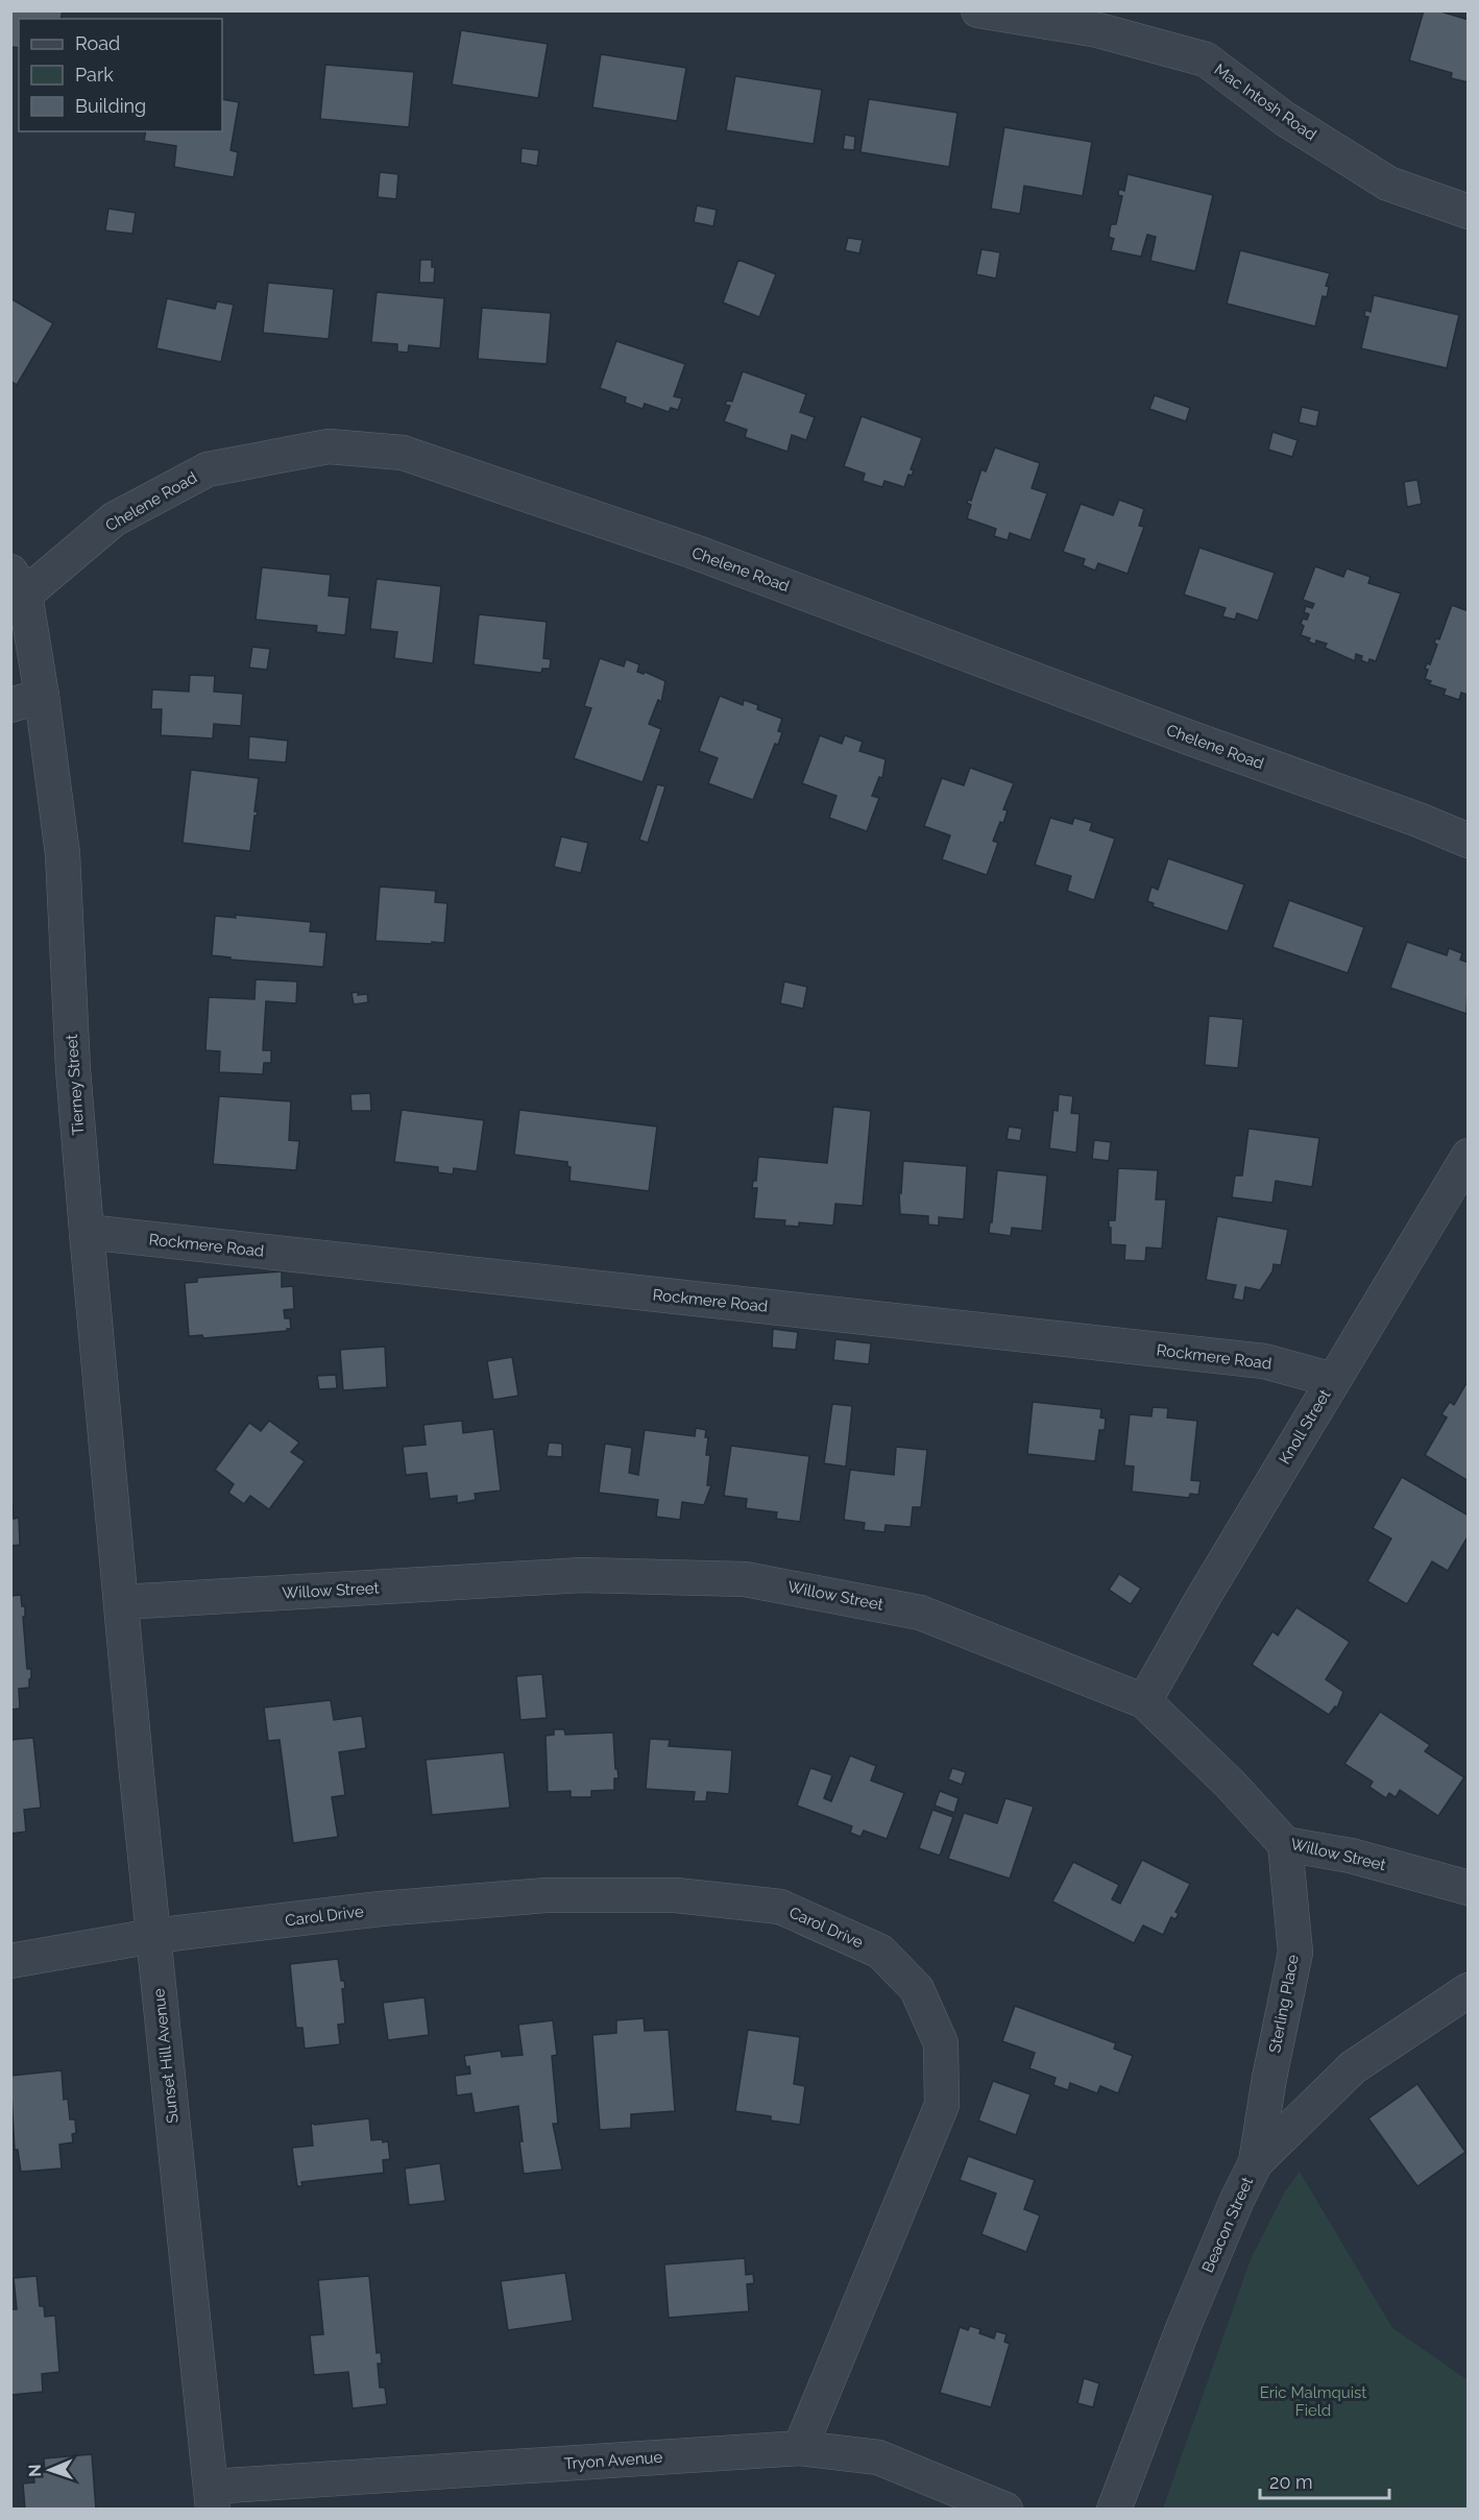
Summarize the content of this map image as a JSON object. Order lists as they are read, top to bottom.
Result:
{
  "streets": {
    "street": [
      "Mac Intosh Road",
      "Chelene Road",
      "Tierney Street",
      "Rockmere Road",
      "Knoll Street",
      "Willow Street",
      "Carol Drive",
      "Sterling Place",
      "Sunset Hill Avenue",
      "Beacon Street",
      "Tryon Avenue"
    ]
  },
  "crossings": [
    ["Chelene Road", "Tierney Street"],
    ["Tierney Street", "Rockmere Road"],
    ["Tierney Street", "Willow Street"],
    ["Tierney Street", "Sunset Hill Avenue"],
    ["Rockmere Road", "Knoll Street"],
    ["Knoll Street", "Willow Street"],
    ["Willow Street", "Sterling Place"],
    ["Willow Street", "Sunset Hill Avenue"],
    ["Carol Drive", "Sunset Hill Avenue"],
    ["Carol Drive", "Tryon Avenue"],
    ["Sterling Place", "Beacon Street"],
    ["Sunset Hill Avenue", "Tryon Avenue"]
  ],
  "parks": ["Eric Malmquist Field"],
  "legend": ["Road", "Park", "Building"],
  "scale_bar": "20 m",
  "north": "left"
}
